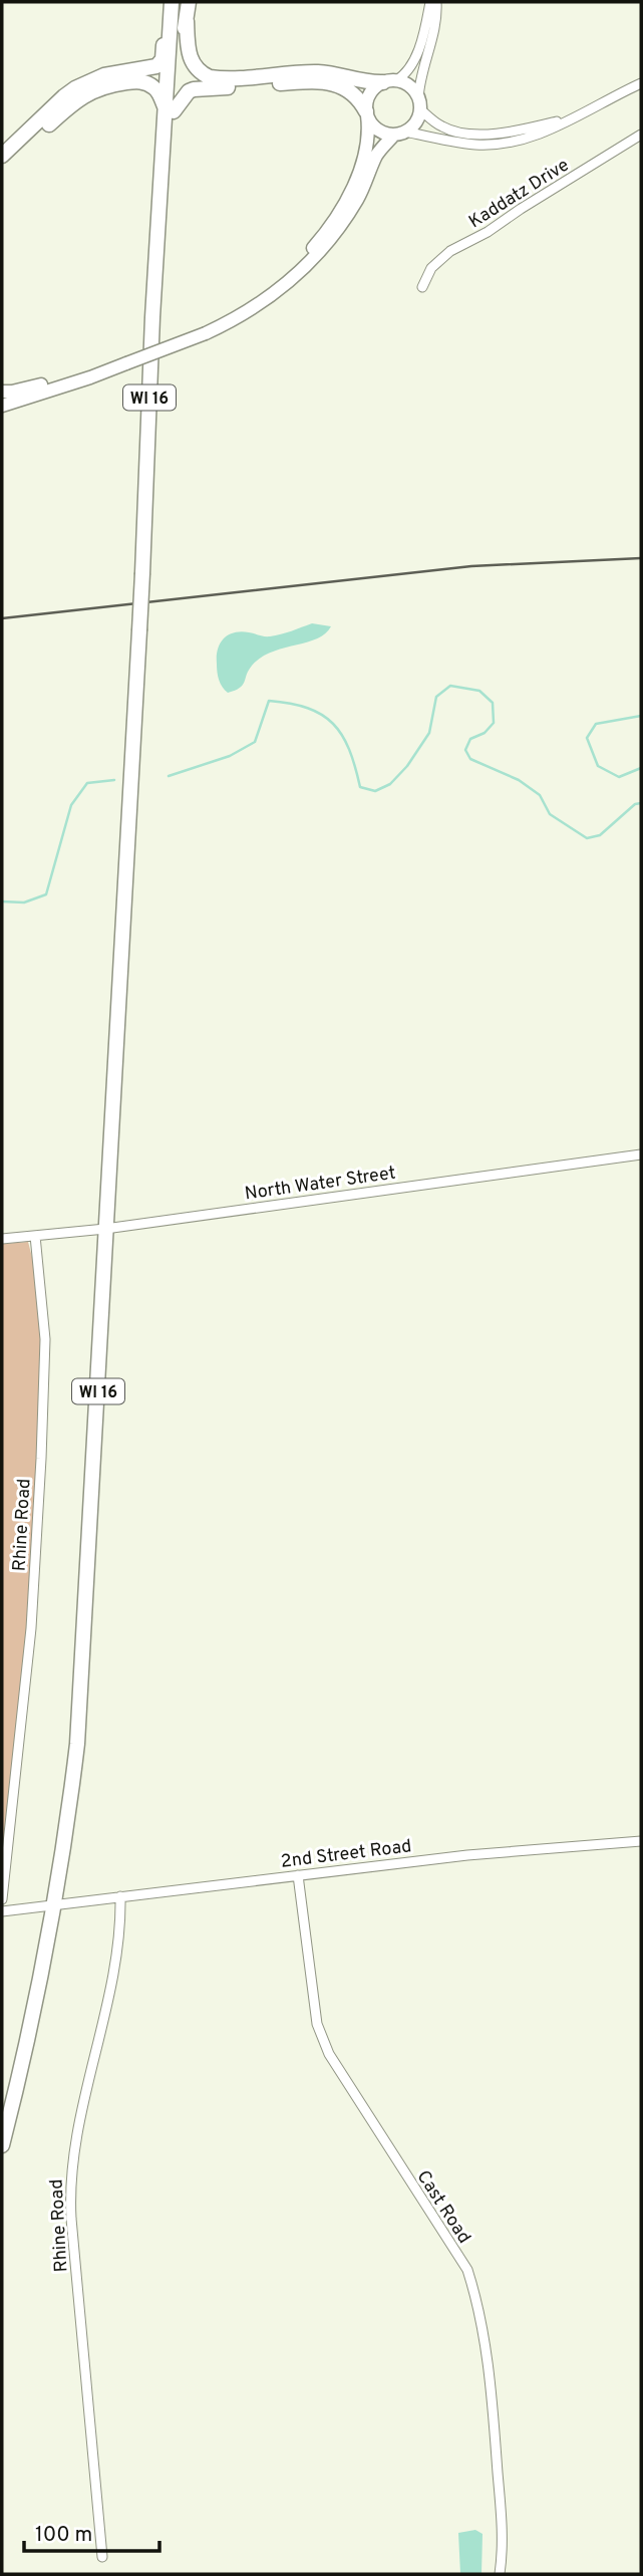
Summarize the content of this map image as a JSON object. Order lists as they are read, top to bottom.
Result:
{
  "streets": {
    "highway": ["WI 16"],
    "street": [
      "Kaddatz Drive",
      "North Water Street",
      "Rhine Road",
      "2nd Street Road",
      "Cast Road"
    ]
  },
  "crossings": [
    ["WI 16", "North Water Street"],
    ["WI 16", "2nd Street Road"],
    ["North Water Street", "Rhine Road"],
    ["Rhine Road", "2nd Street Road"],
    ["2nd Street Road", "Cast Road"]
  ],
  "scale_bar": "100 m"
}
